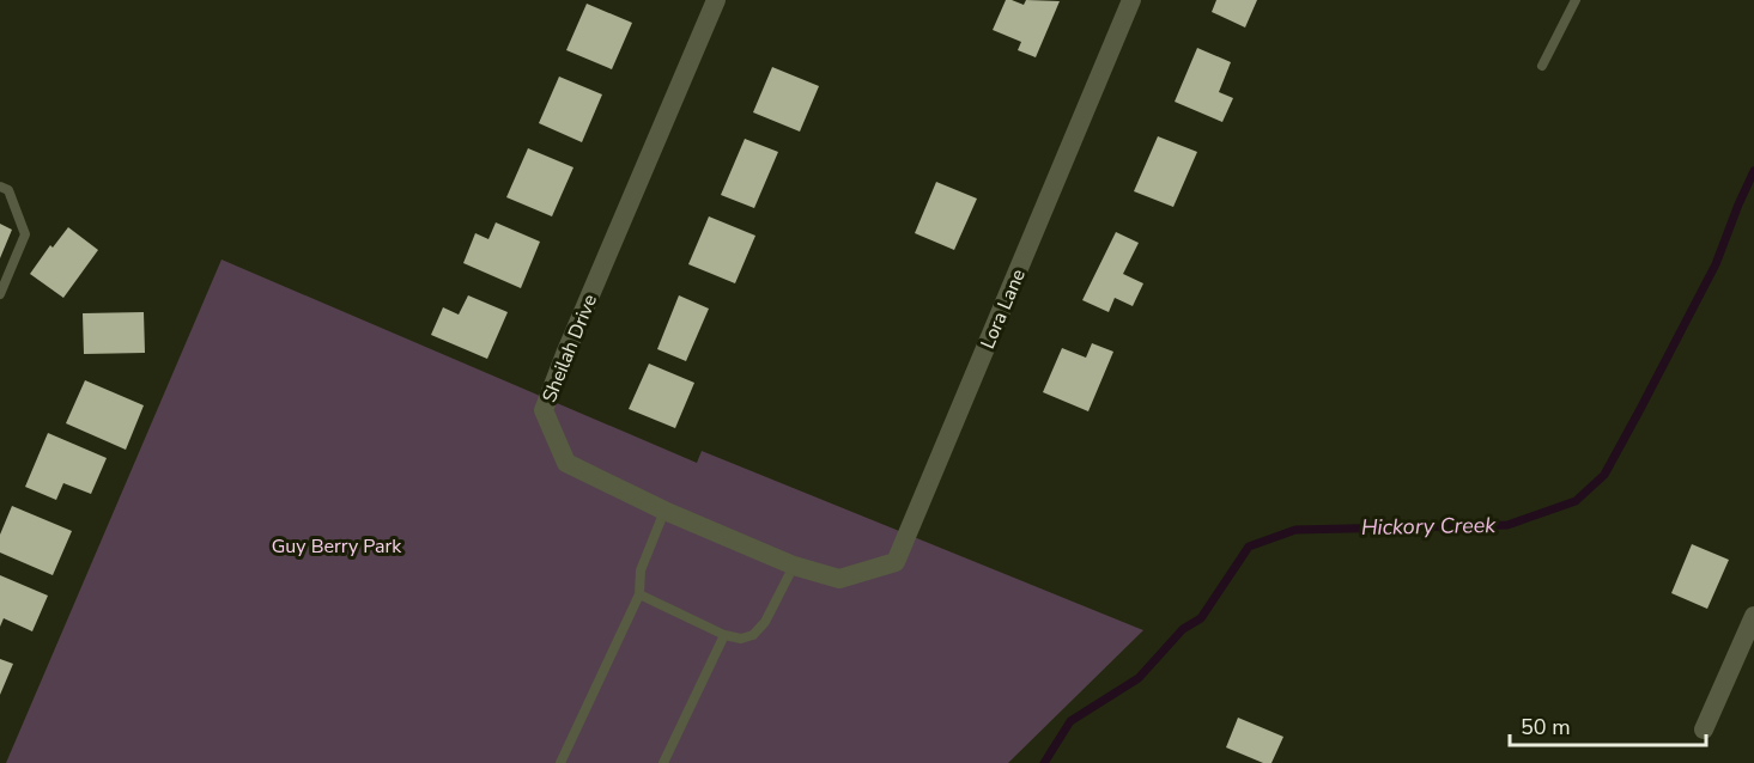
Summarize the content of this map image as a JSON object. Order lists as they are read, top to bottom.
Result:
{
  "streets": {
    "street": ["Lora Lane", "Sheilah Drive"]
  },
  "crossings": [
    ["Lora Lane", "Sheilah Drive"]
  ],
  "water": ["Hickory Creek"],
  "parks": ["Guy Berry Park"],
  "scale_bar": "50 m"
}
